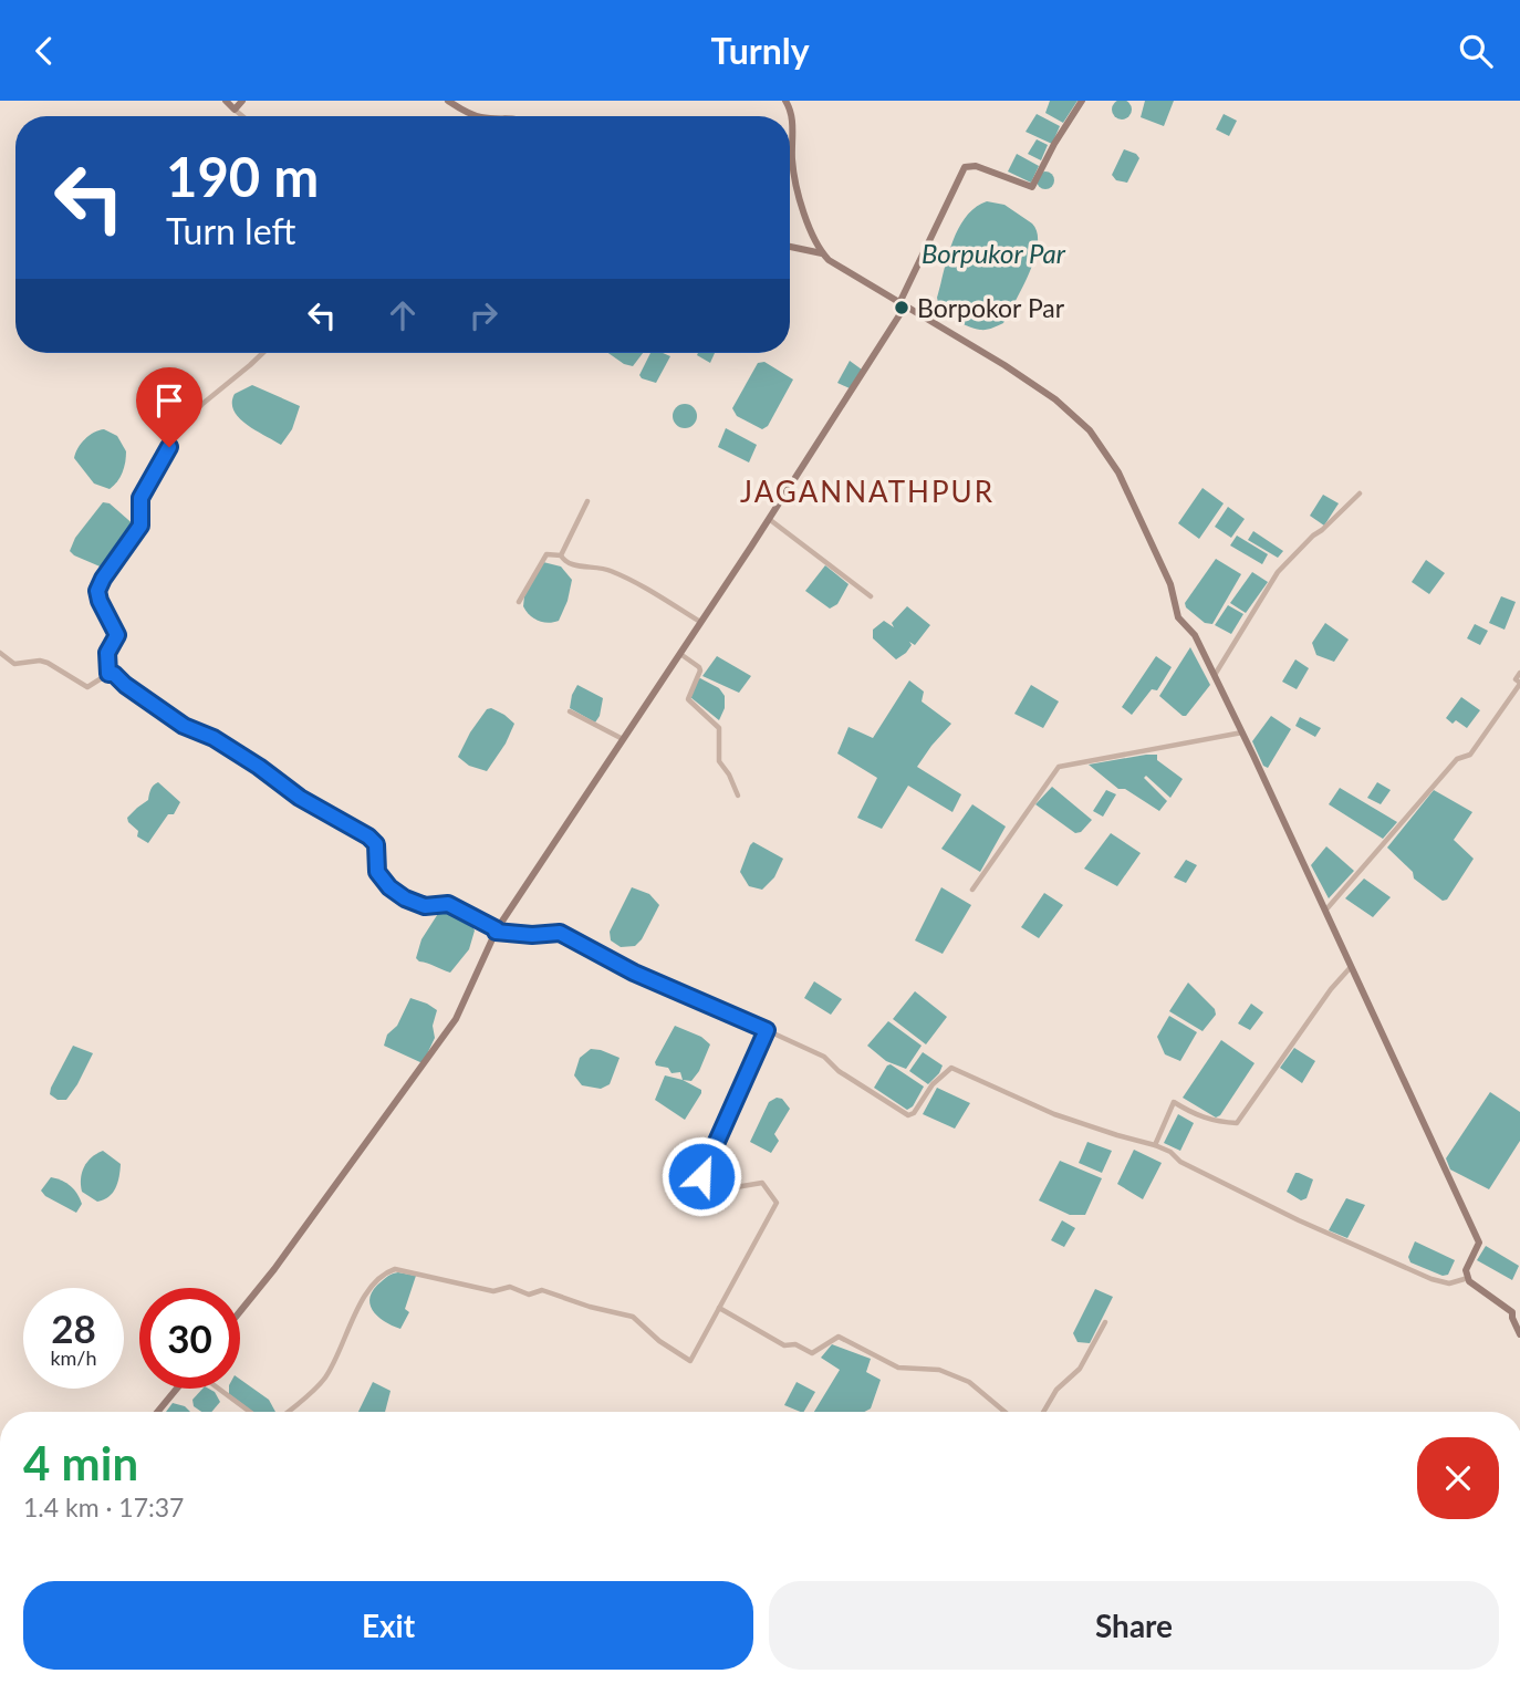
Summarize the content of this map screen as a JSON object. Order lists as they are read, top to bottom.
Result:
{
  "districts": ["JAGANNATHPUR"],
  "water": ["Borpukor Par"],
  "places": ["Borpokor Par"],
  "page": {
    "header": "Turnly",
    "turn": ["190 m", "Turn left"],
    "speed": "28 km/h",
    "limit": "30",
    "heading": ["4 min", "1.4 km · 17:37"],
    "buttons": ["Exit", "Share"]
  }
}
